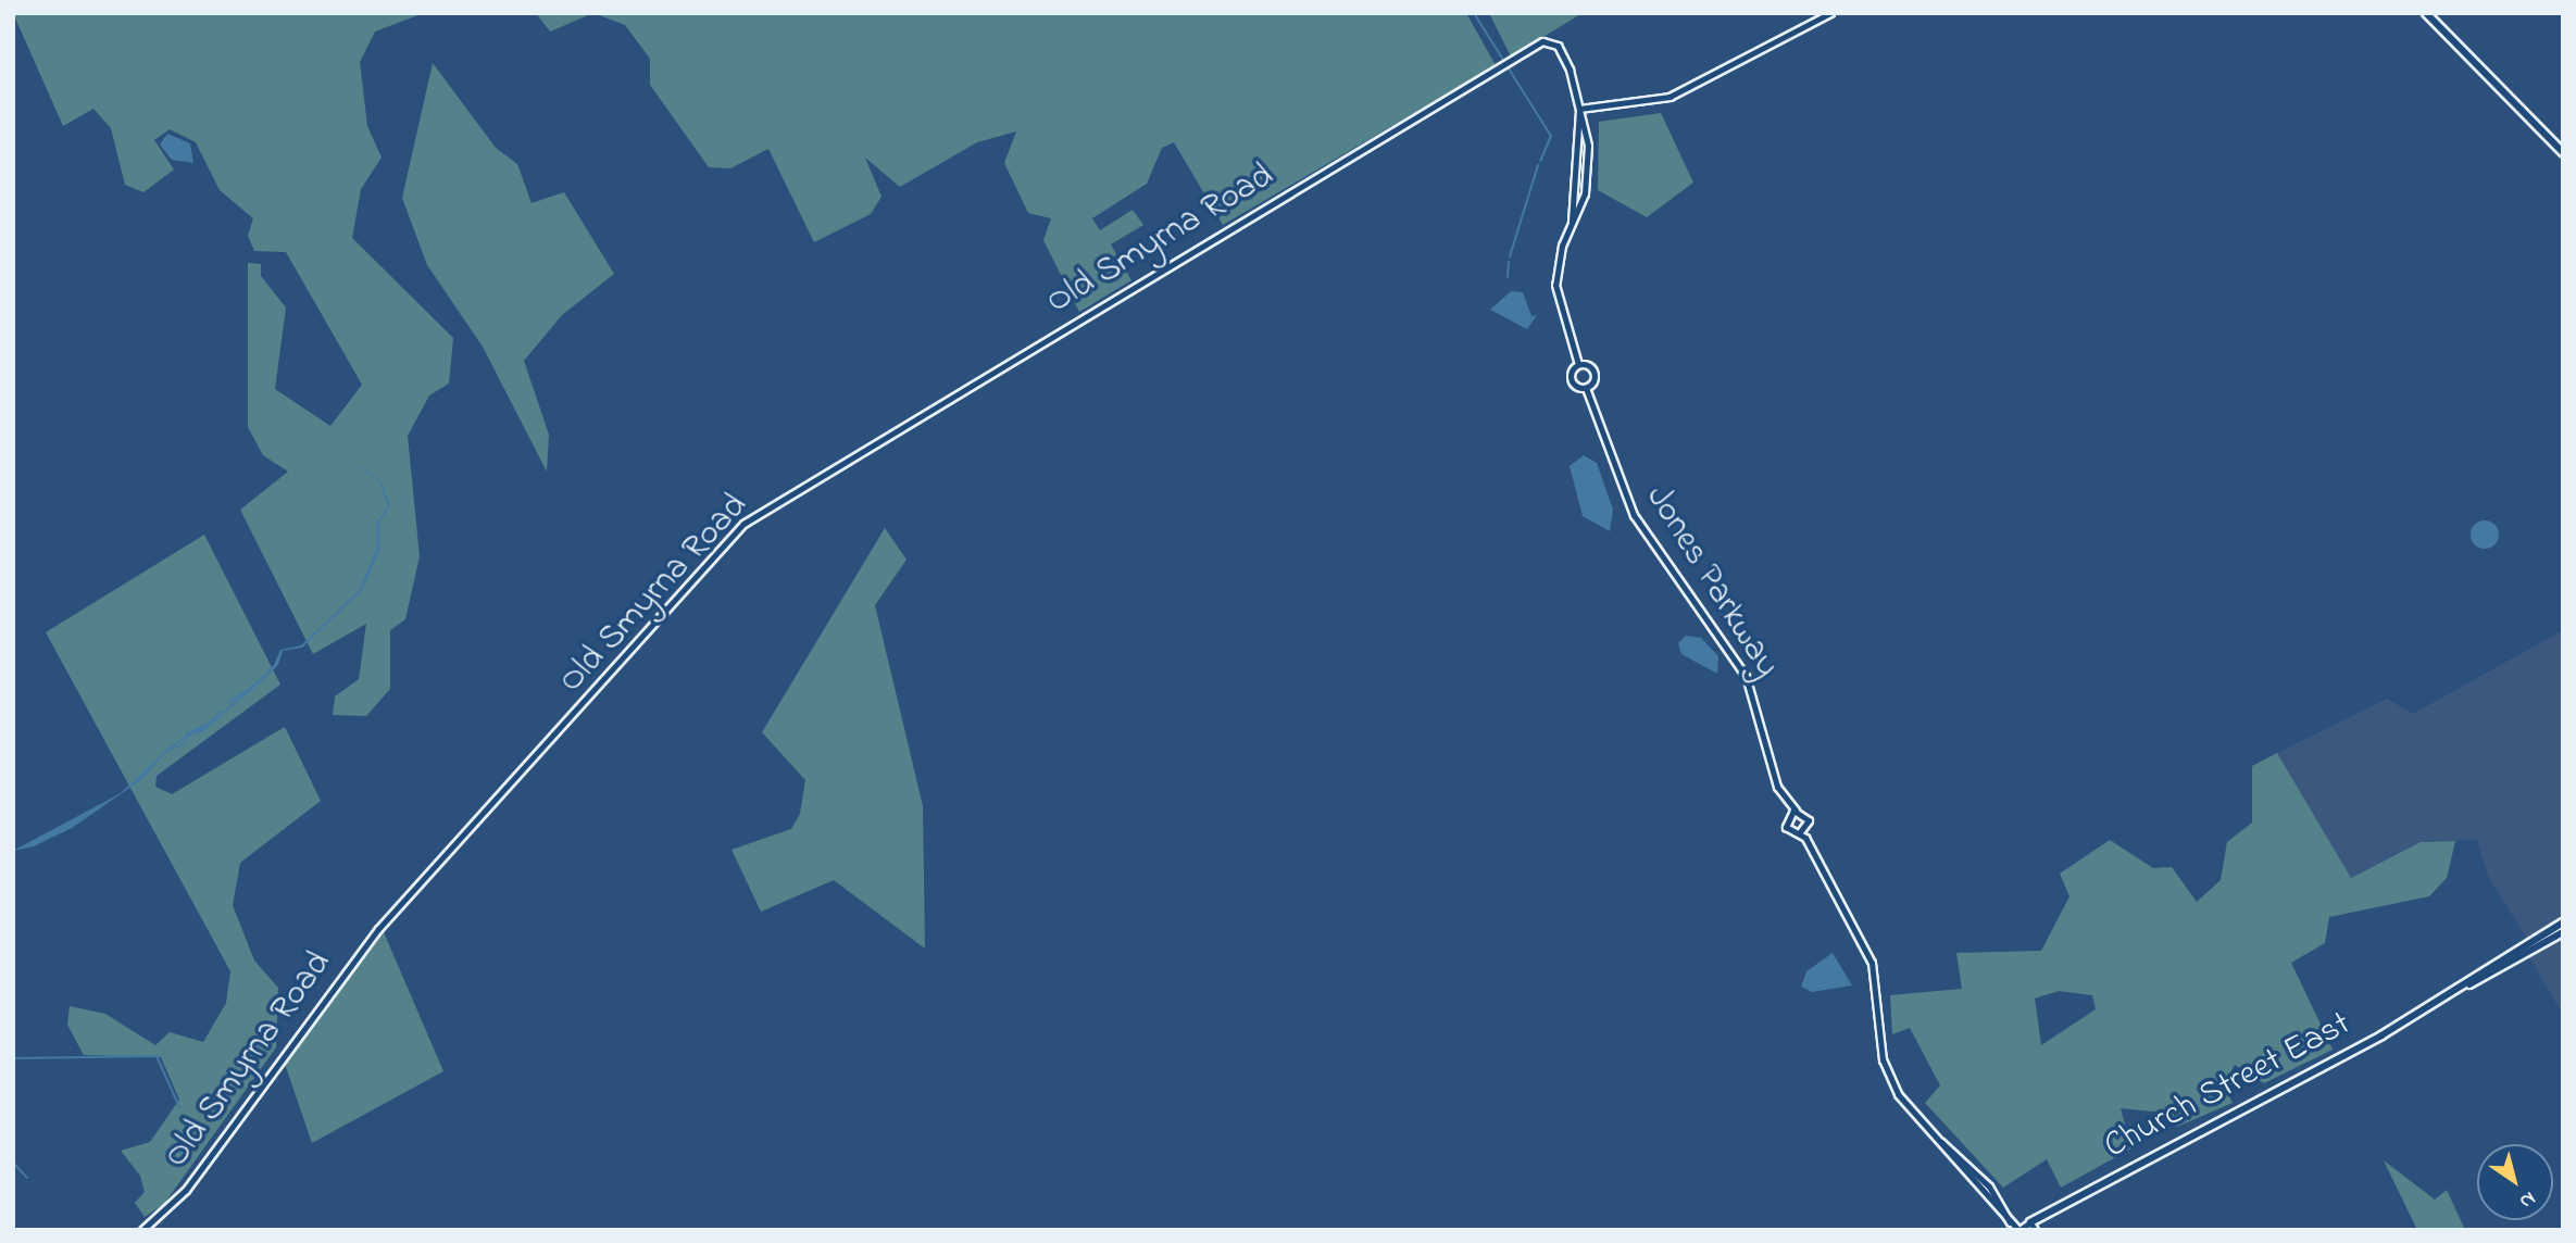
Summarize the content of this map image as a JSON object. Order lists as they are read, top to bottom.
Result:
{
  "streets": {
    "main road": ["Church Street East"],
    "street": ["Old Smyrna Road", "Jones Parkway"]
  },
  "north": "bottom right"
}
